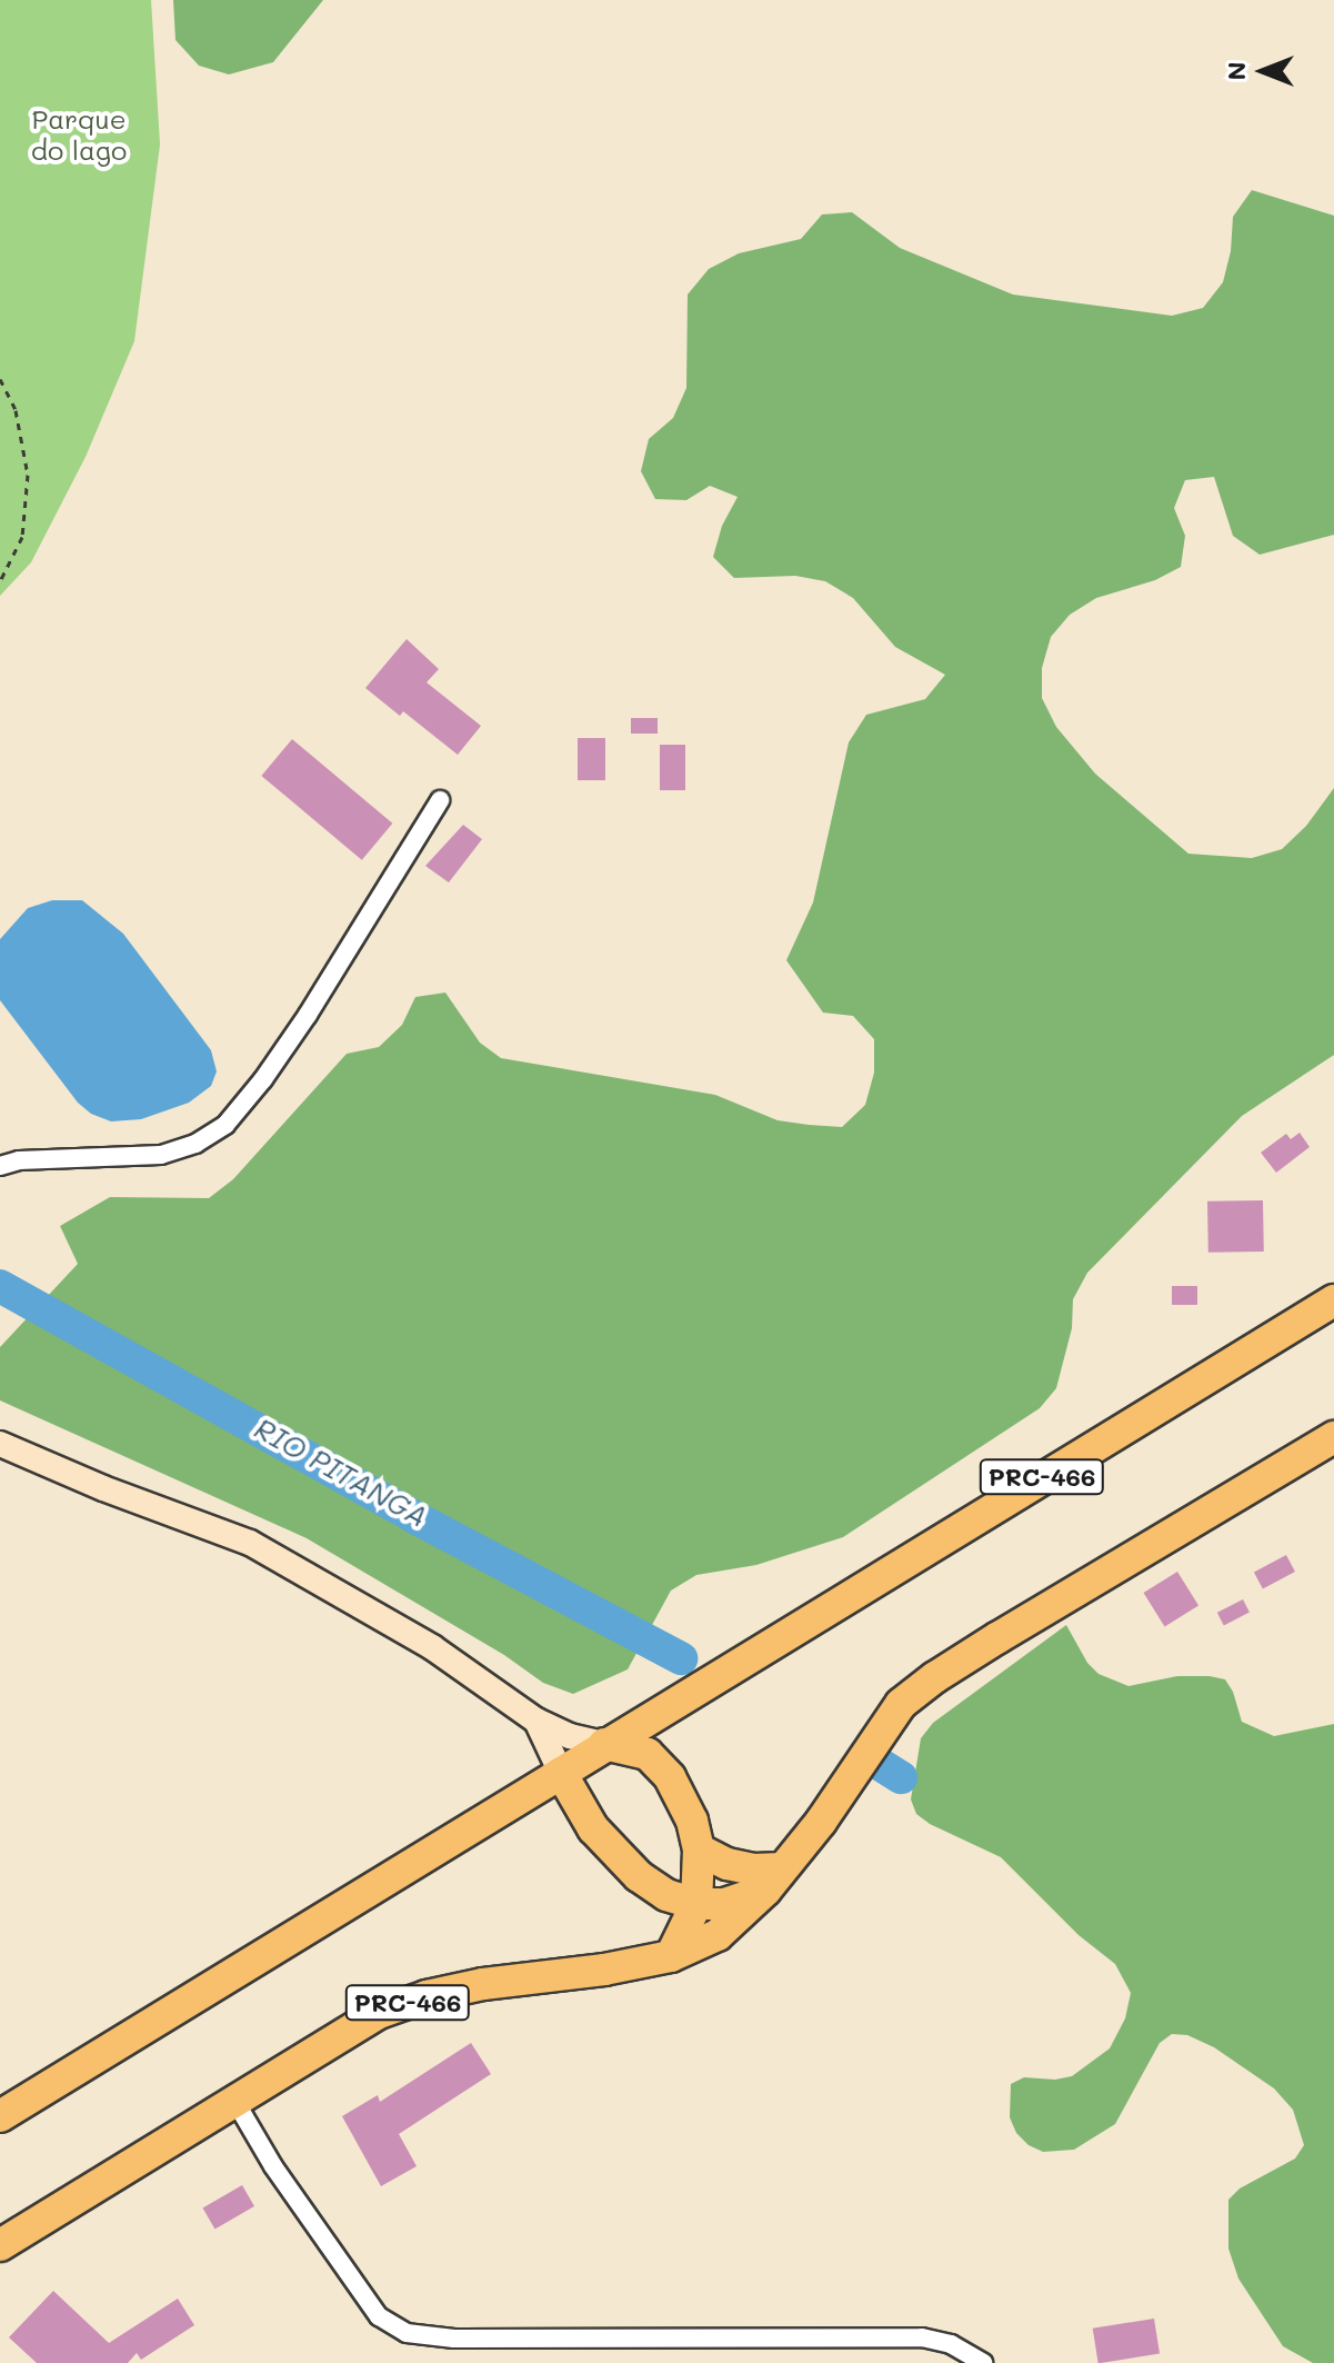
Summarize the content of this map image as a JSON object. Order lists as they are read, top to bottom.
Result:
{
  "streets": {
    "highway": ["PRC-466"]
  },
  "water": ["RIO PITANGA"],
  "parks": ["Parque do lago"],
  "north": "left"
}
